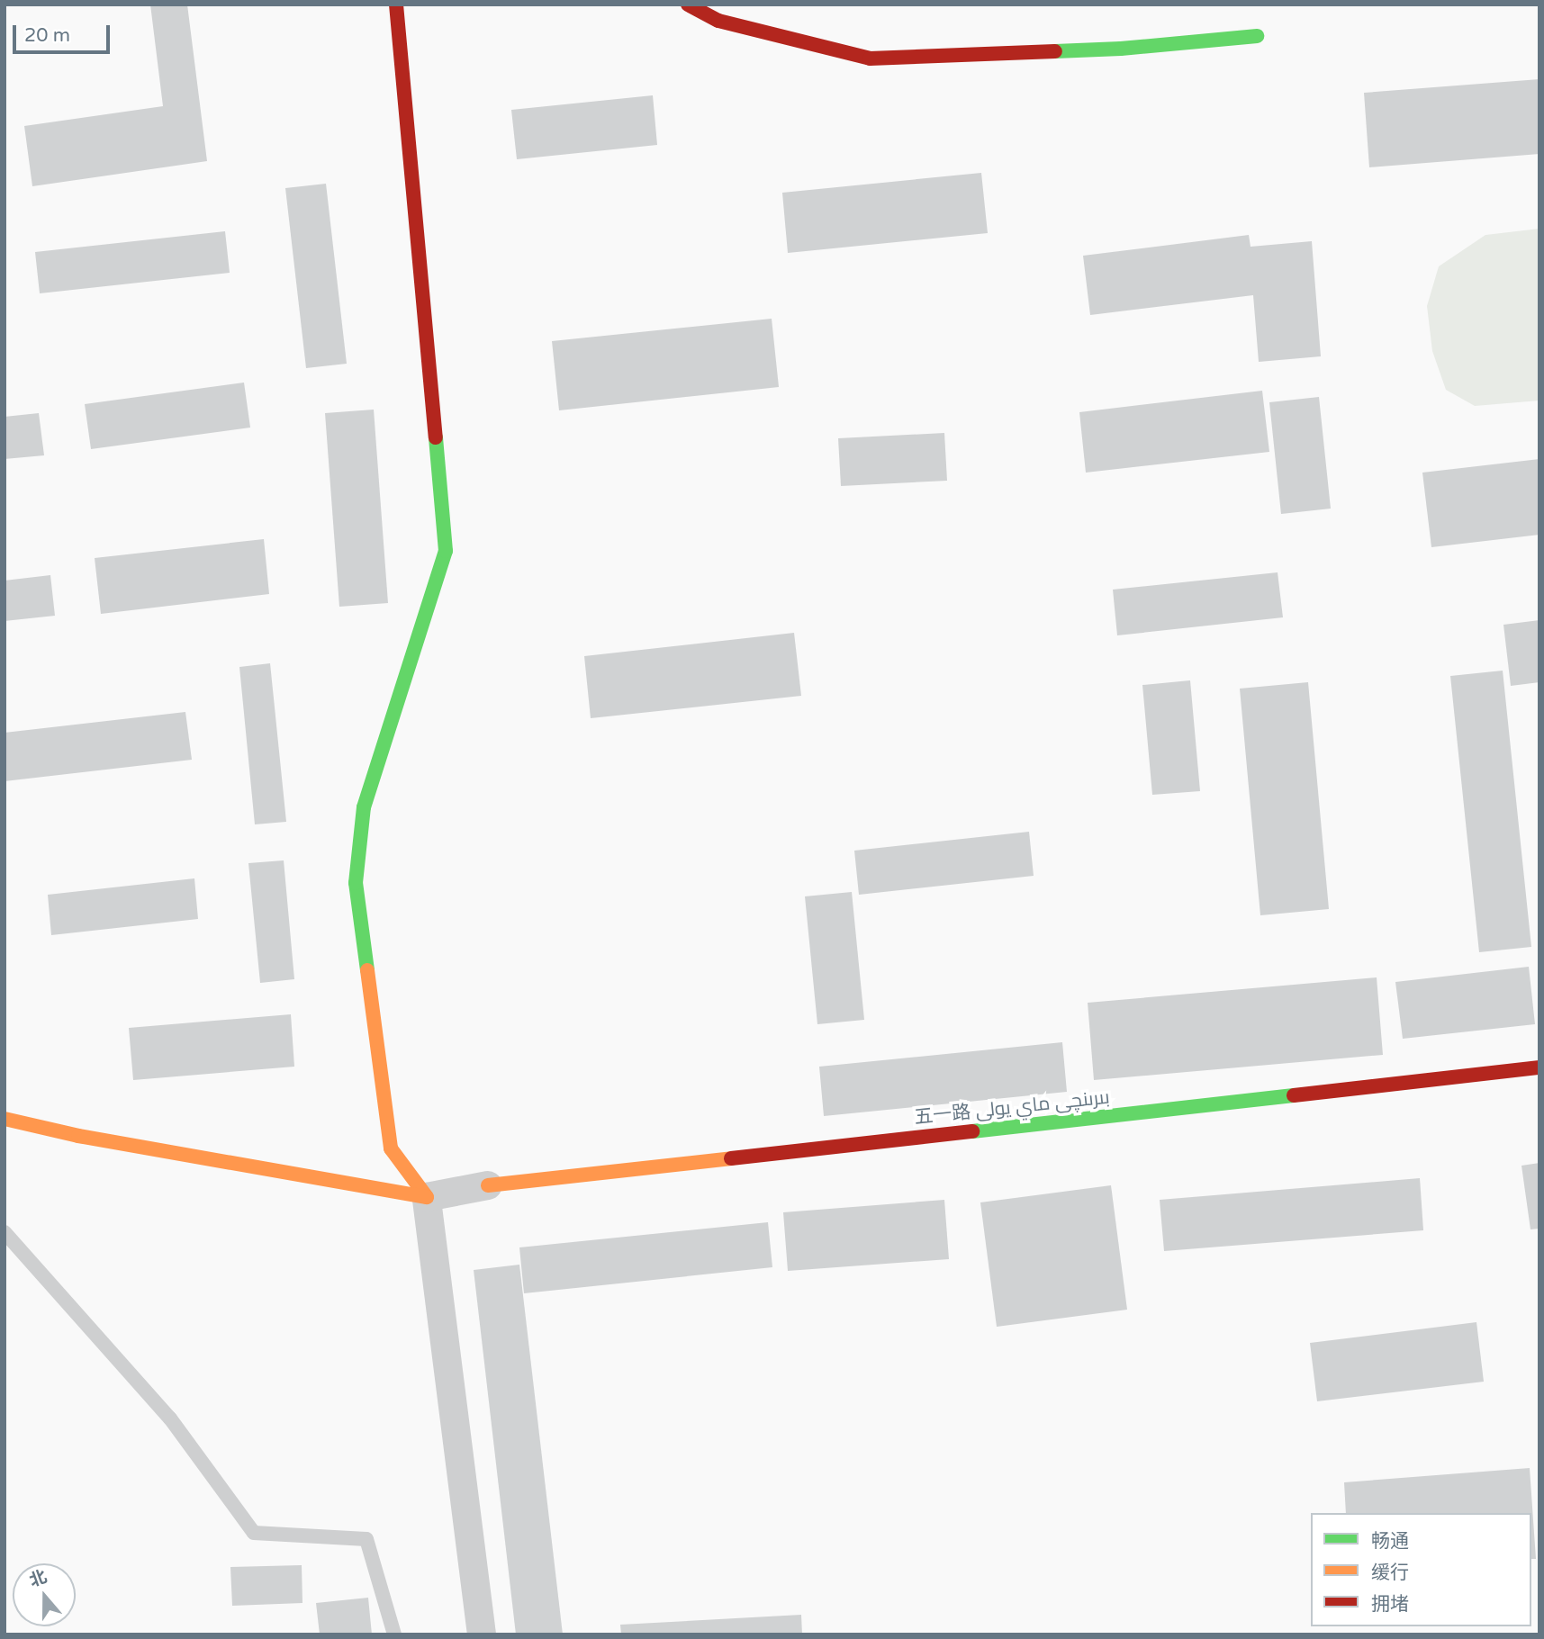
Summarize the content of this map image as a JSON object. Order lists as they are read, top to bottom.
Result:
{
  "streets": {
    "street": ["五一路 بىرىنچى ماي يولى"]
  },
  "legend": ["畅通", "缓行", "拥堵"],
  "scale_bar": "20 m",
  "north": "top"
}
